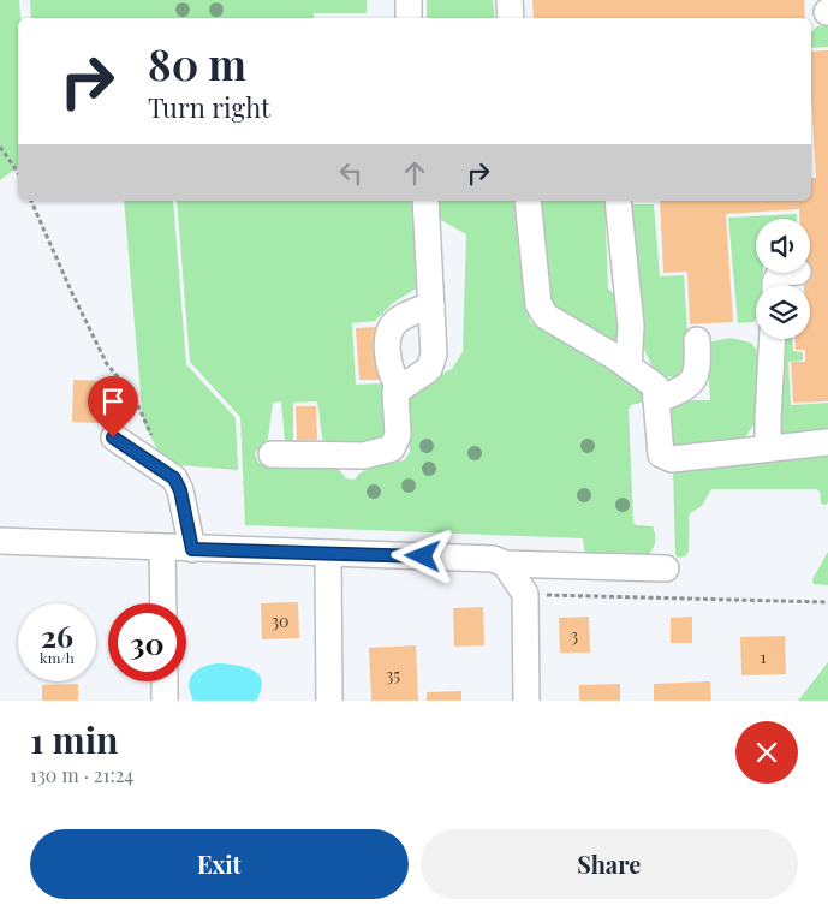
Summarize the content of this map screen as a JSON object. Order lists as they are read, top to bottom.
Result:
{
  "house_numbers": [
    "30",
    "3",
    "1",
    "35"
  ],
  "page": {
    "turn": ["80 m", "Turn right"],
    "speed": "26 km/h",
    "limit": "30",
    "heading": ["1 min", "130 m · 21:24"],
    "buttons": ["Exit", "Share"]
  }
}
